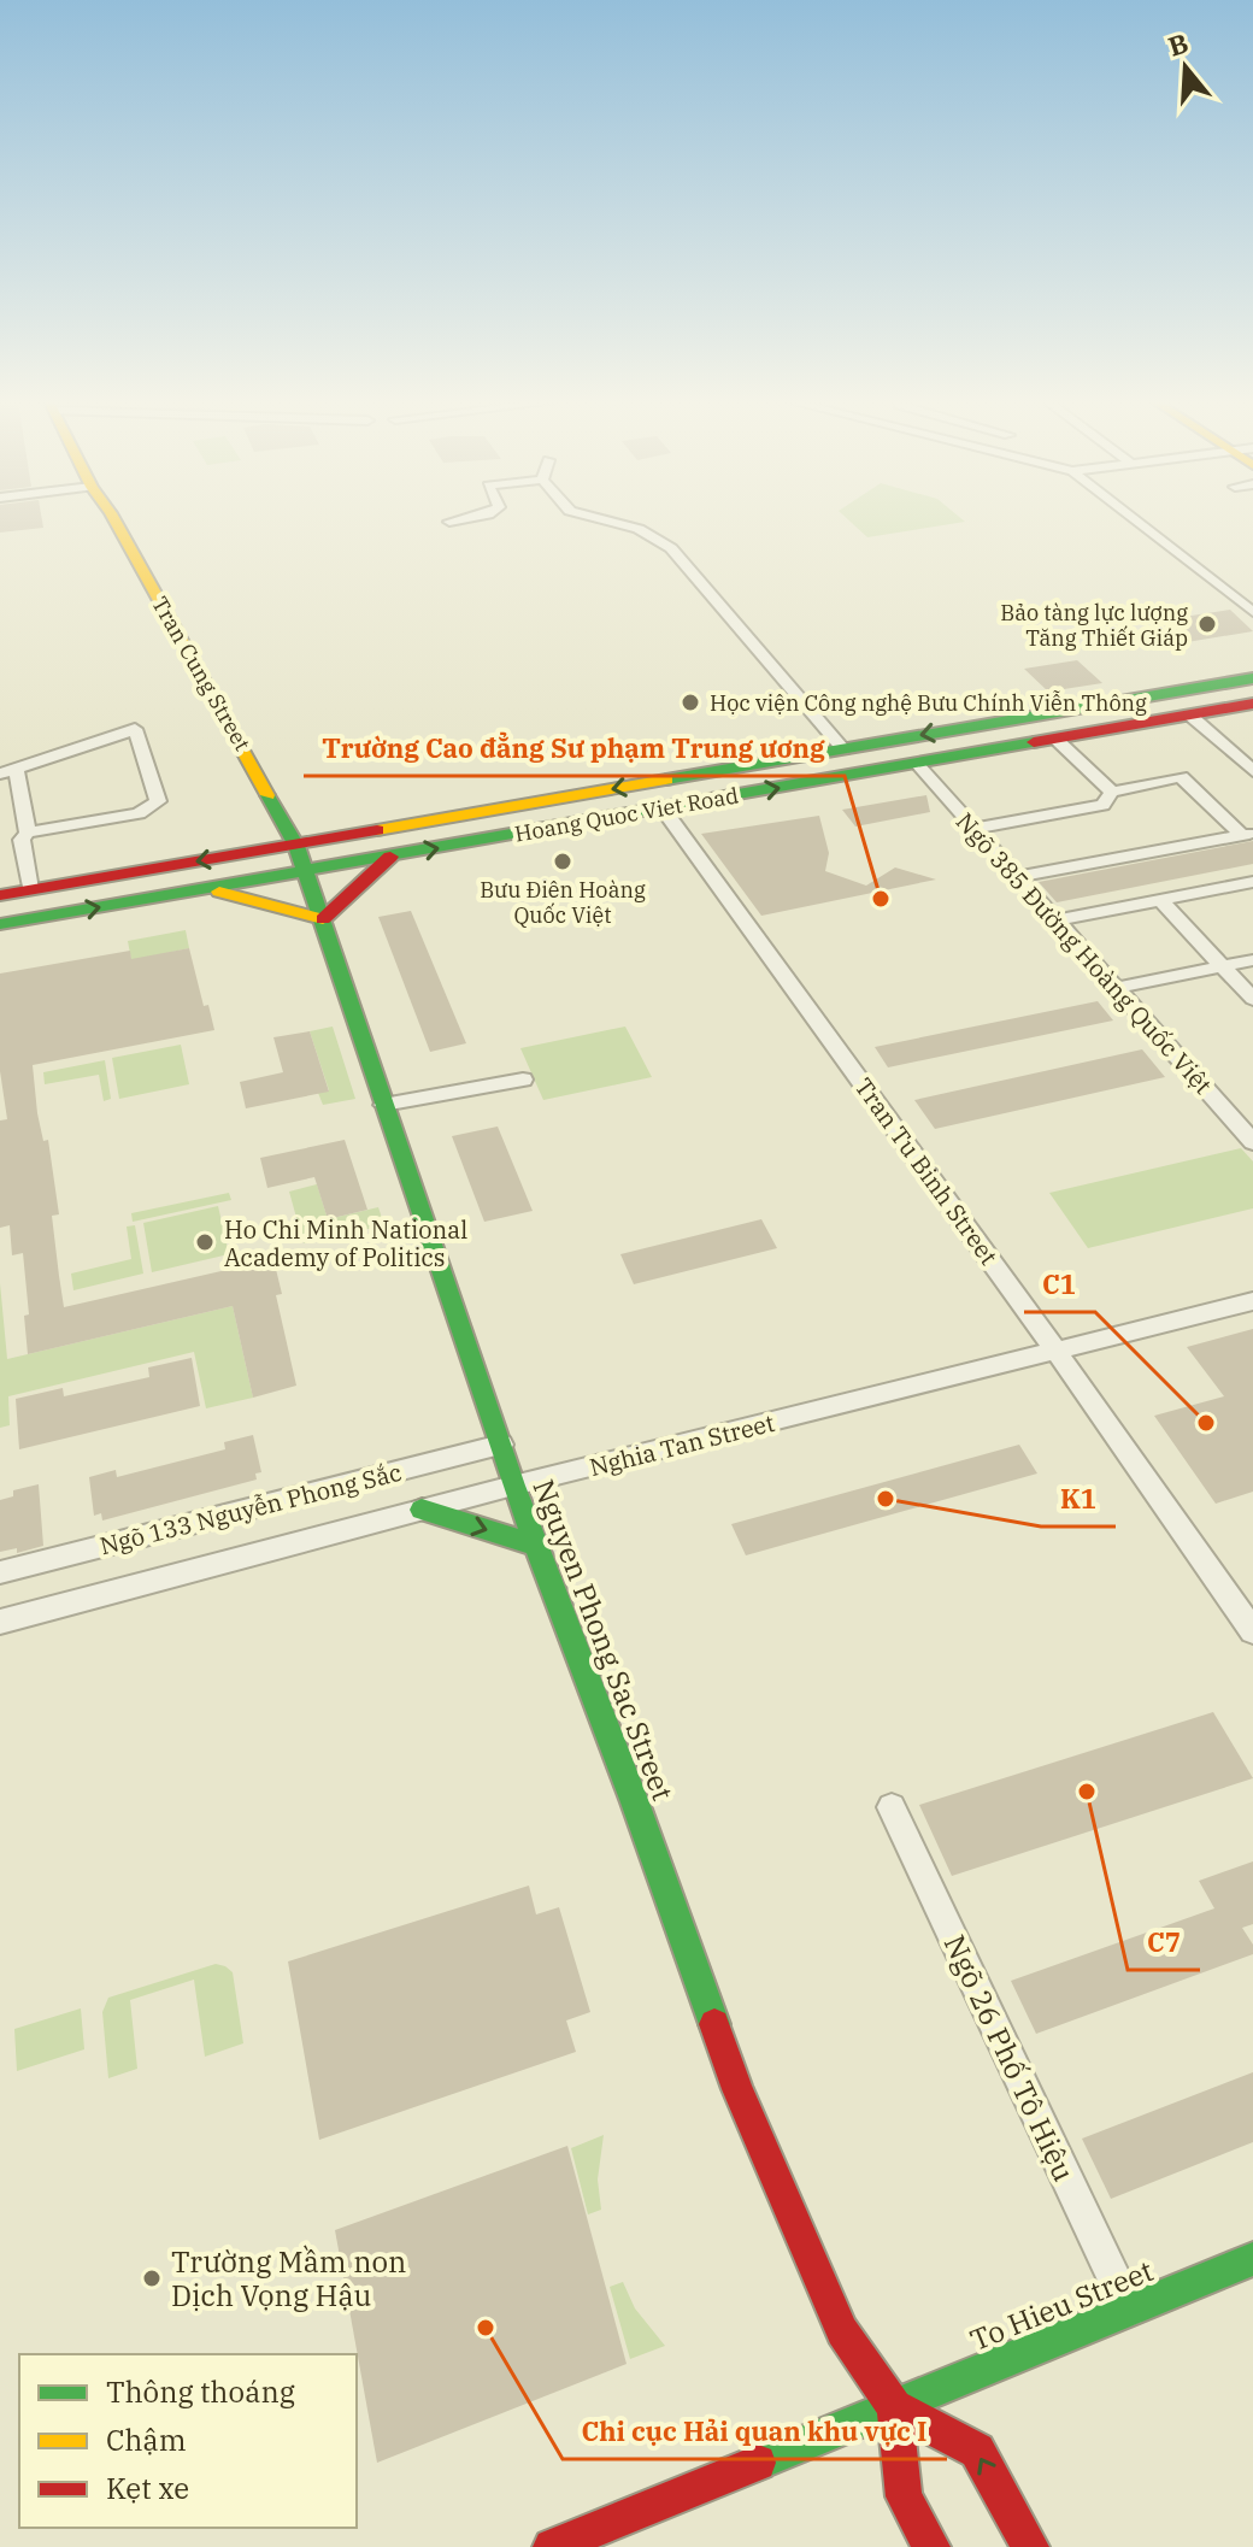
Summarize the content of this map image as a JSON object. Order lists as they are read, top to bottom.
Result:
{
  "streets": {
    "main road": [
      "Tran Cung Street",
      "Hoang Quoc Viet Road",
      "Nguyen Phong Sac Street",
      "To Hieu Street"
    ],
    "street": [
      "Ngõ 385 Đường Hoàng Quốc Việt",
      "Tran Tu Binh Street",
      "Nghia Tan Street",
      "Ngõ 133 Nguyễn Phong Sắc",
      "Ngõ 26 Phố Tô Hiệu"
    ]
  },
  "crossings": [
    ["Tran Cung Street", "Hoang Quoc Viet Road"],
    ["Tran Cung Street", "Nguyen Phong Sac Street"],
    ["Hoang Quoc Viet Road", "Ngõ 385 Đường Hoàng Quốc Việt"],
    ["Hoang Quoc Viet Road", "Tran Tu Binh Street"],
    ["Hoang Quoc Viet Road", "Nguyen Phong Sac Street"],
    ["Tran Tu Binh Street", "Nghia Tan Street"],
    ["Nghia Tan Street", "Nguyen Phong Sac Street"],
    ["Ngõ 133 Nguyễn Phong Sắc", "Nguyen Phong Sac Street"],
    ["Nguyen Phong Sac Street", "To Hieu Street"],
    ["Ngõ 26 Phố Tô Hiệu", "To Hieu Street"]
  ],
  "places": [
    "Bảo tàng lực lượng Tăng Thiết Giáp",
    "Học viện Công nghệ Bưu Chính Viễn Thông",
    "Bưu Điện Hoàng Quốc Việt",
    "Trường Cao đẳng Sư phạm Trung ương",
    "Ho Chi Minh National Academy of Politics",
    "C1",
    "K1",
    "C7",
    "Trường Mầm non Dịch Vọng Hậu",
    "Chi cục Hải quan khu vực I"
  ],
  "legend": ["Thông thoáng", "Chậm", "Kẹt xe"],
  "north": "top"
}
